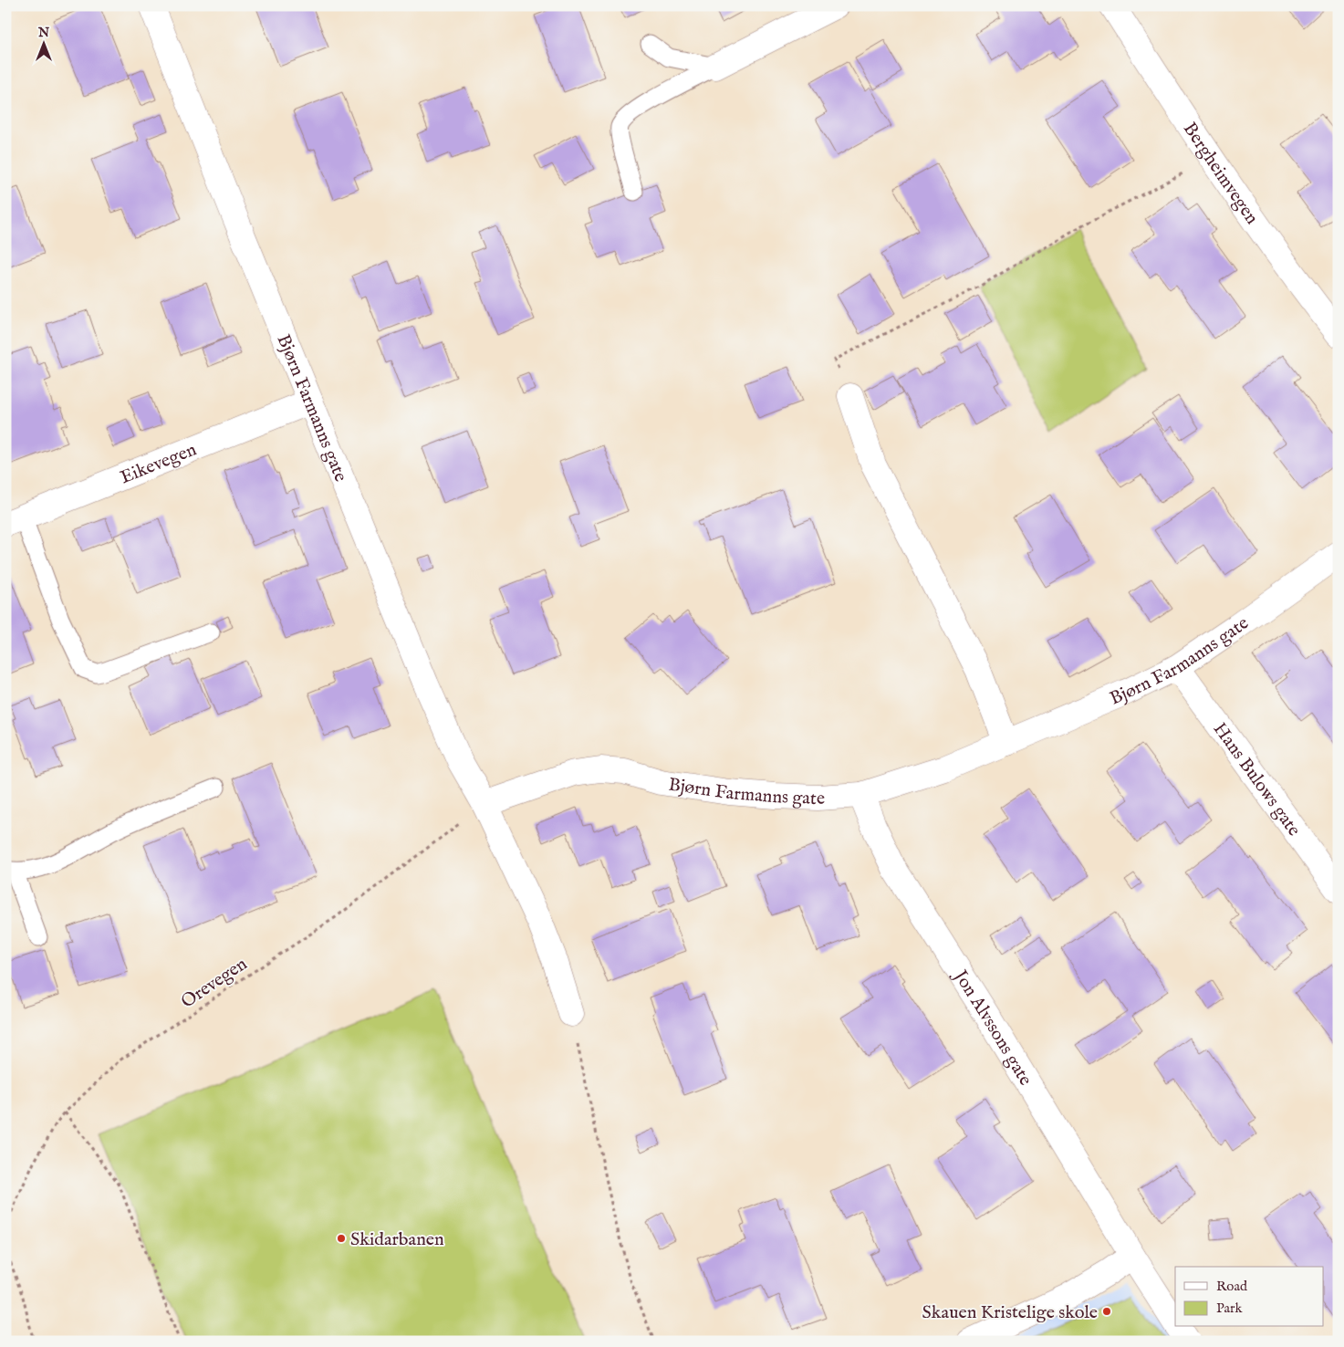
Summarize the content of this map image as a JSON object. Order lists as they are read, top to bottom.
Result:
{
  "streets": {
    "street": [
      "Bergheimvegen",
      "Bjørn Farmanns gate",
      "Eikevegen",
      "Hans Bulows gate",
      "Jon Alvssons gate"
    ],
    "path": ["Orevegen"]
  },
  "crossings": [
    ["Bjørn Farmanns gate", "Eikevegen"],
    ["Bjørn Farmanns gate", "Hans Bulows gate"],
    ["Bjørn Farmanns gate", "Orevegen"],
    ["Bjørn Farmanns gate", "Jon Alvssons gate"]
  ],
  "places": ["Skidarbanen", "Skauen Kristelige skole"],
  "legend": ["Road", "Park"],
  "north": "top"
}
